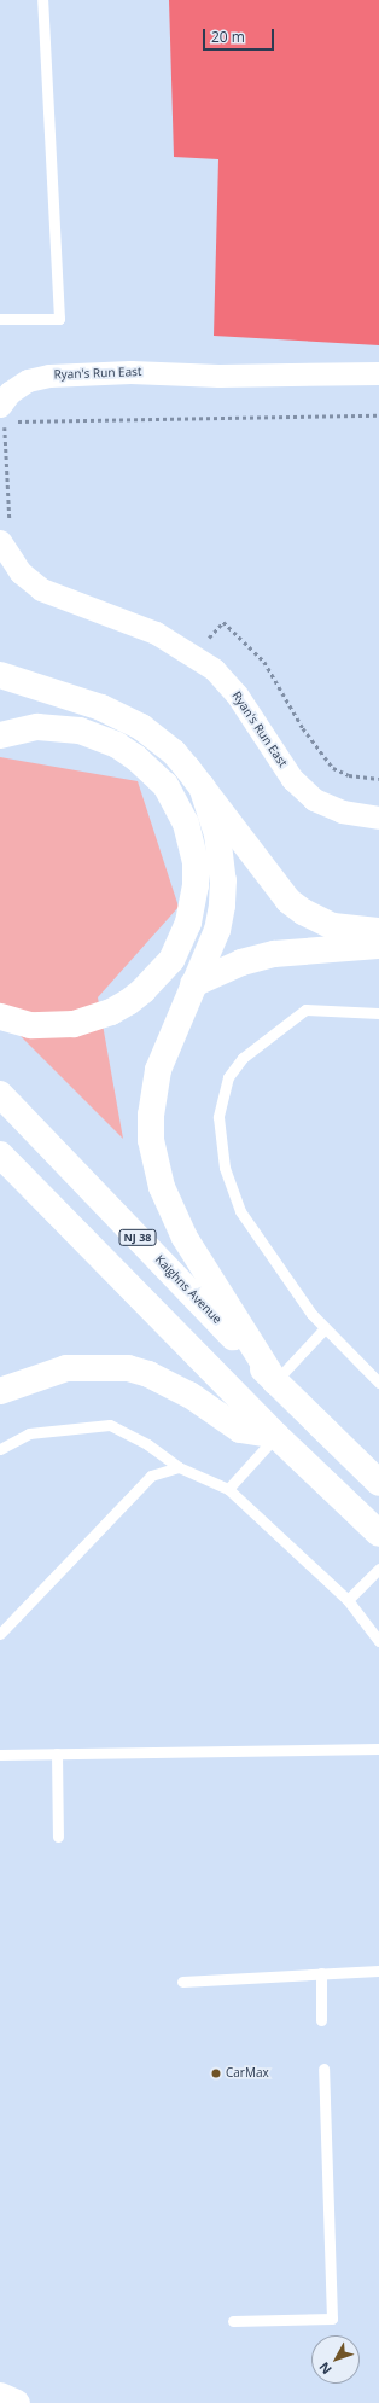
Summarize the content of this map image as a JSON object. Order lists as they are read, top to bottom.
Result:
{
  "streets": {
    "highway": ["NJ 38", "Kaighns Avenue"],
    "street": ["Ryan's Run East"]
  },
  "places": ["CarMax"],
  "scale_bar": "20 m",
  "north": "bottom left"
}
